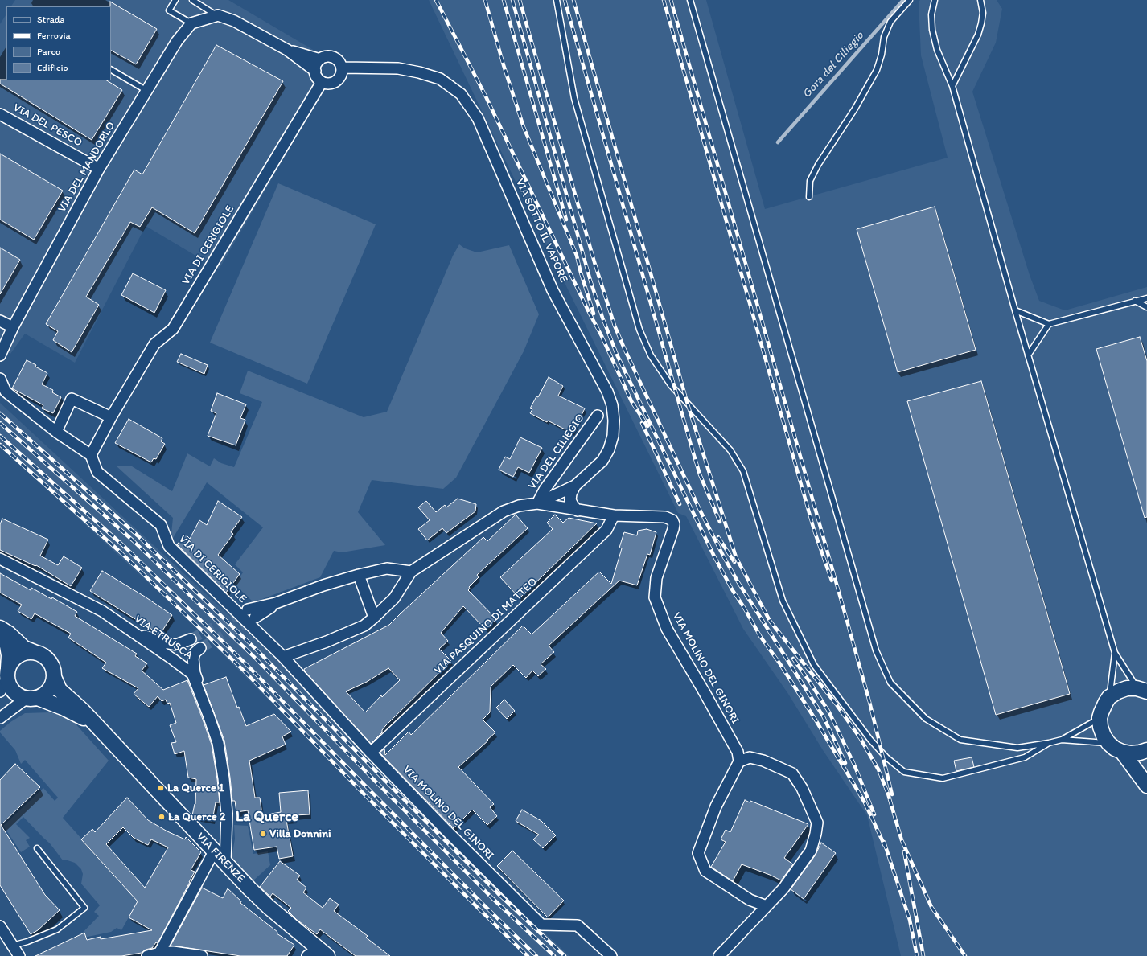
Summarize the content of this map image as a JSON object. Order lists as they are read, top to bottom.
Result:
{
  "streets": {
    "main road": ["VIA FIRENZE"],
    "street": [
      "VIA DEL PESCO",
      "VIA DEL MANDORLO",
      "VIA SOTTO IL VAPORE",
      "VIA DI CERIGIOLE",
      "VIA DEL CILIEGIO",
      "VIA PASQUINO DI MATTEO",
      "VIA ETRUSCA",
      "VIA MOLINO DEL GINORI"
    ]
  },
  "crossings": [
    ["VIA DEL PESCO", "VIA DEL MANDORLO"],
    ["VIA SOTTO IL VAPORE", "VIA DI CERIGIOLE"],
    ["VIA SOTTO IL VAPORE", "VIA DEL CILIEGIO"],
    ["VIA DI CERIGIOLE", "VIA MOLINO DEL GINORI"],
    ["VIA PASQUINO DI MATTEO", "VIA MOLINO DEL GINORI"],
    ["VIA ETRUSCA", "VIA FIRENZE"]
  ],
  "districts": ["La Querce"],
  "water": ["Gora del Ciliegio"],
  "places": ["La Querce 1", "La Querce 2", "Villa Donnini"],
  "legend": [
    "Strada",
    "Ferrovia",
    "Parco",
    "Edificio"
  ]
}
